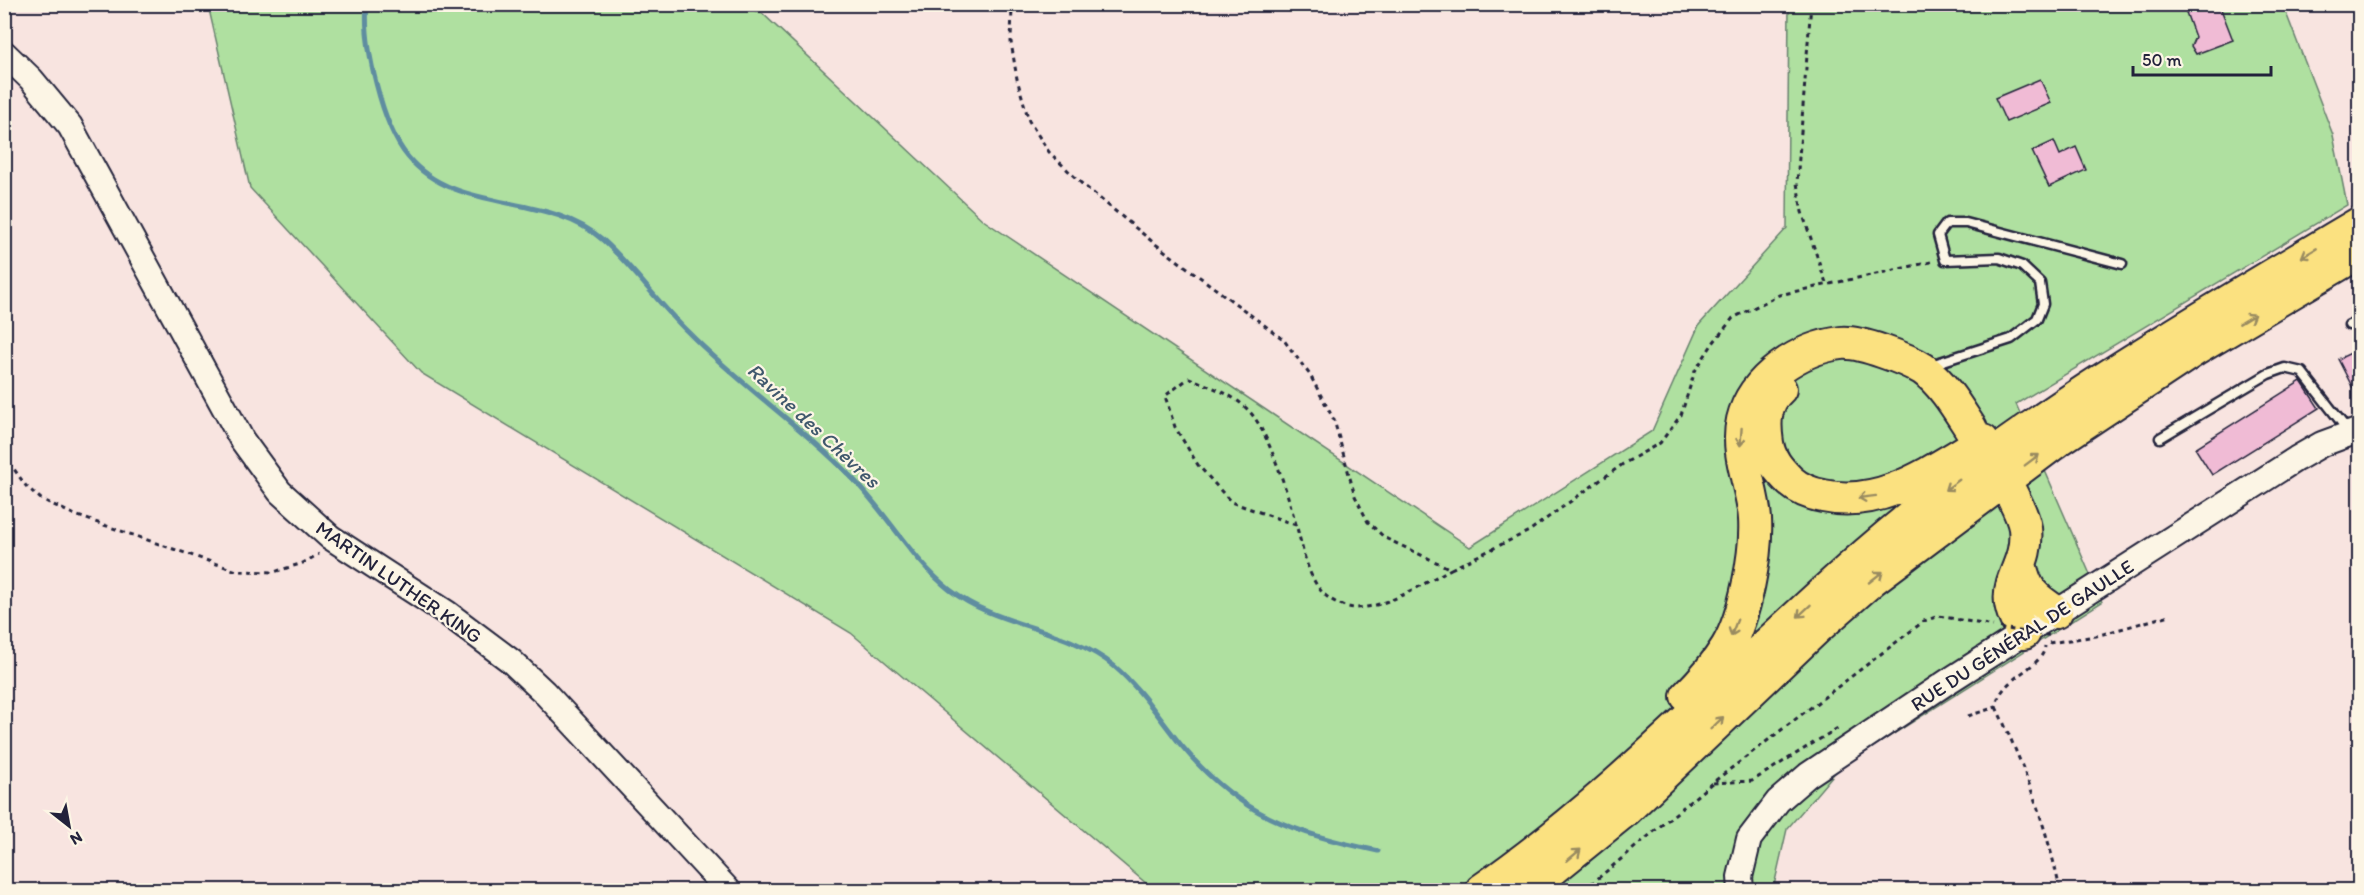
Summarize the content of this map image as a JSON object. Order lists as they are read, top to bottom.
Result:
{
  "streets": {
    "street": ["MARTIN LUTHER KING", "RUE DU GÉNÉRAL DE GAULLE"]
  },
  "water": ["Ravine des Chèvres"],
  "scale_bar": "50 m",
  "north": "bottom right"
}
